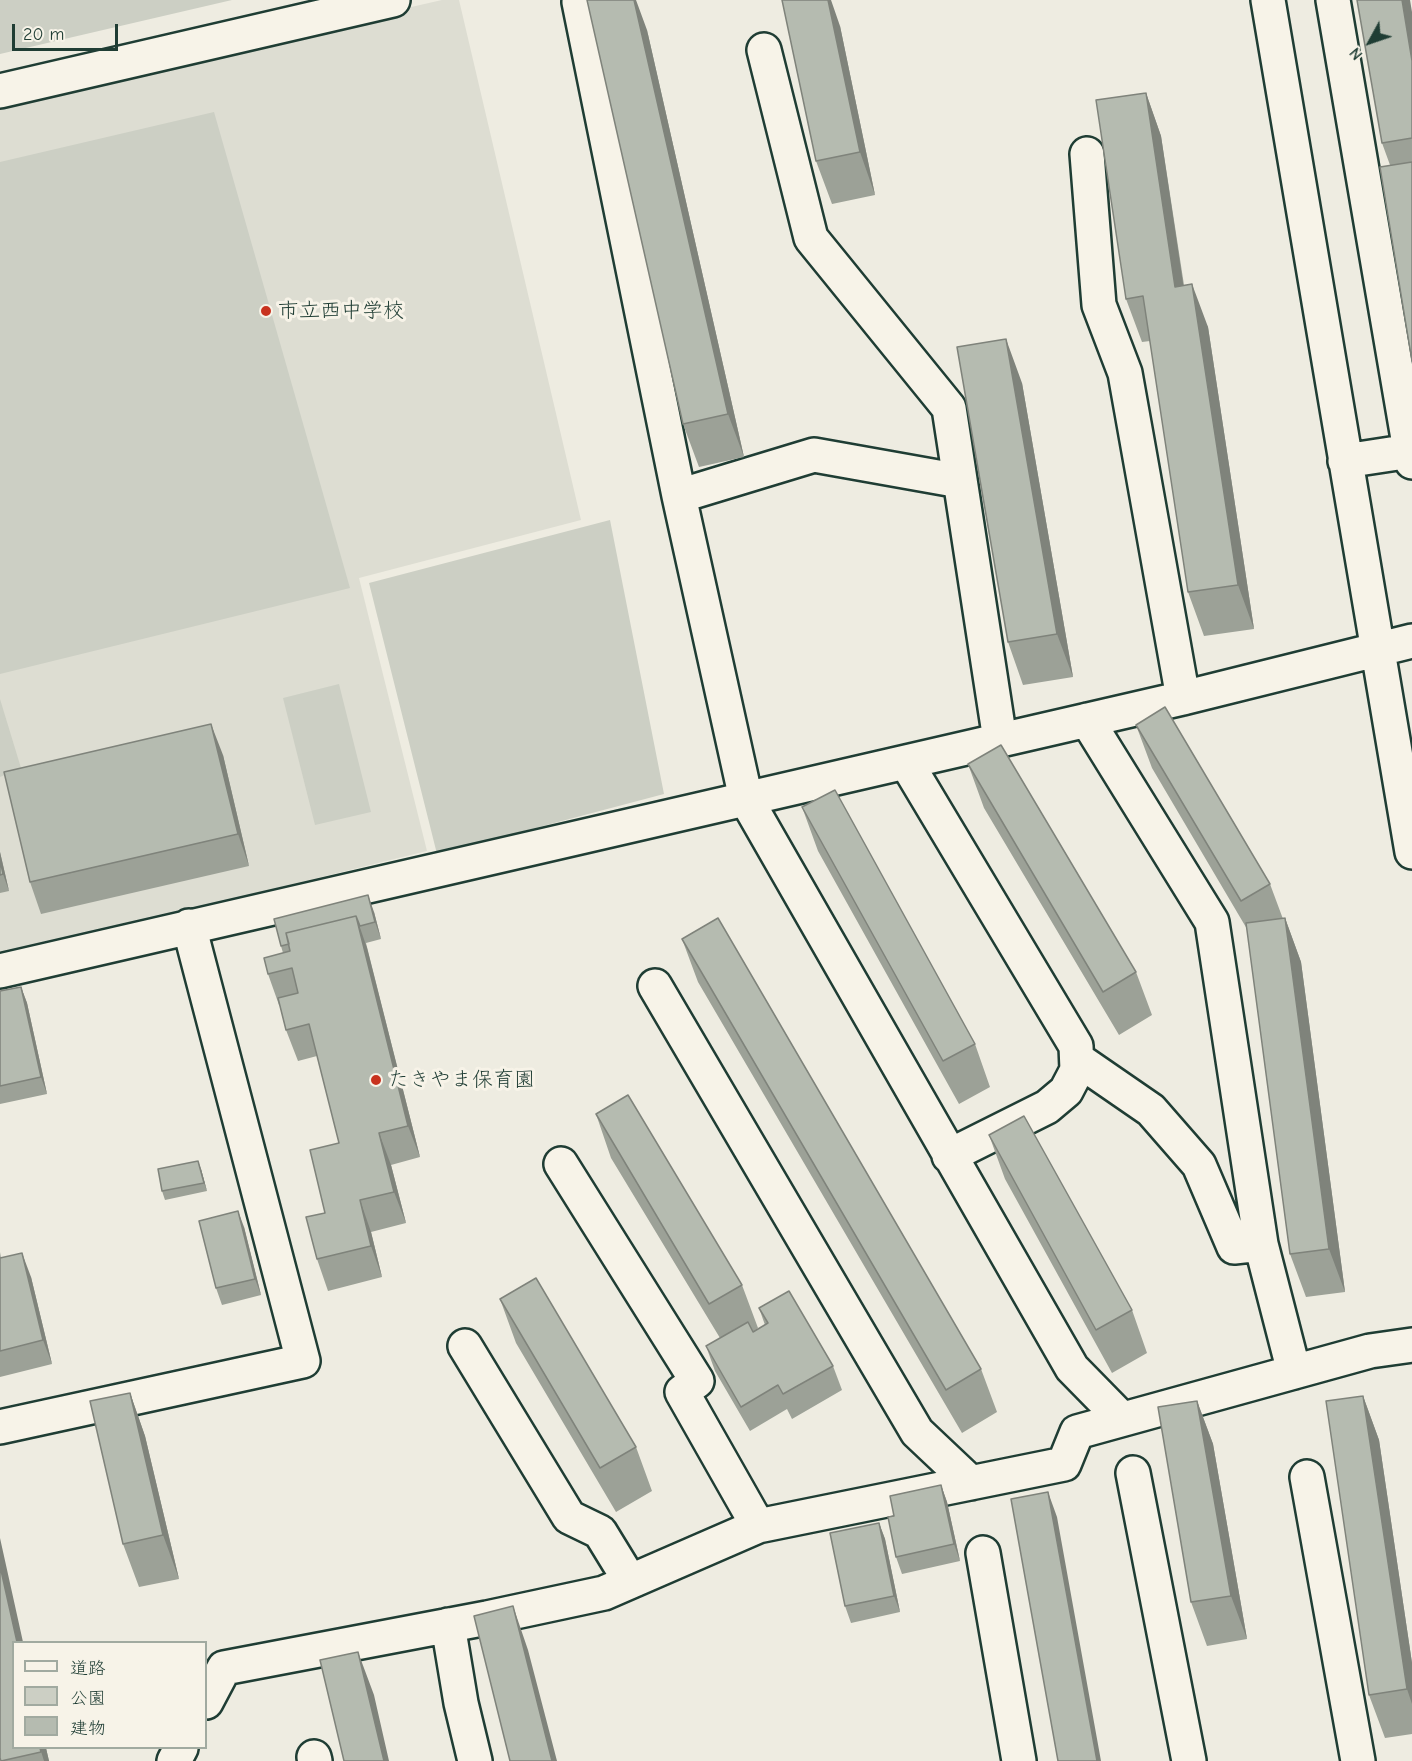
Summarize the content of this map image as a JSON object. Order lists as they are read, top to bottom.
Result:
{
  "places": ["市立西中学校", "たきやま保育園"],
  "legend": ["道路", "公園", "建物"],
  "scale_bar": "20 m",
  "north": "bottom left"
}
